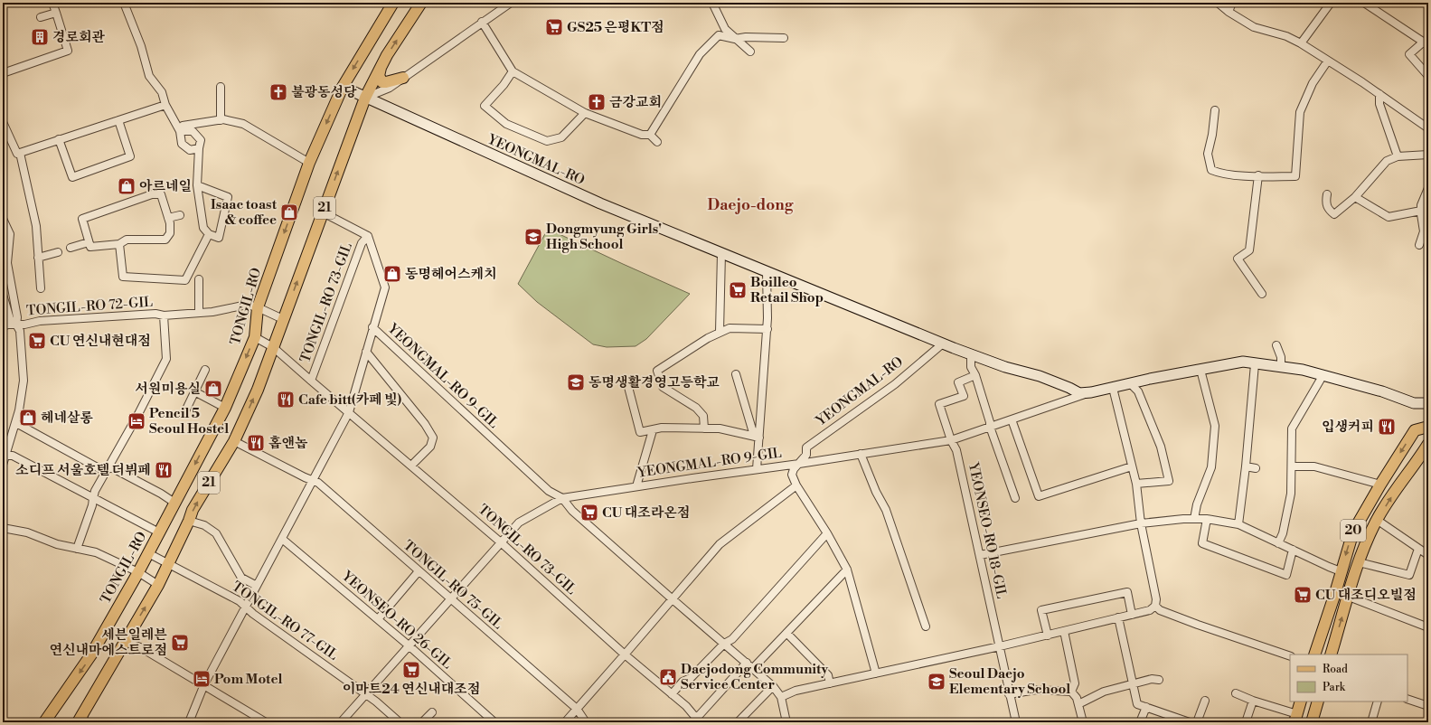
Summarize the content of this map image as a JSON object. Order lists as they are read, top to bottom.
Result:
{
  "streets": {
    "main road": ["21", "TONGIL-RO", "20"],
    "street": [
      "YEONGMAL-RO",
      "TONGIL-RO 73-GIL",
      "TONGIL-RO 72-GIL",
      "YEONGMAL-RO 9-GIL",
      "YEONSEO-RO 18-GIL",
      "TONGIL-RO 75-GIL",
      "YEONSEO-RO 26-GIL",
      "TONGIL-RO 77-GIL"
    ]
  },
  "crossings": [
    ["YEONGMAL-RO", "21"],
    ["YEONGMAL-RO", "TONGIL-RO"],
    ["YEONGMAL-RO", "YEONGMAL-RO 9-GIL"],
    ["21", "TONGIL-RO 73-GIL"],
    ["21", "TONGIL-RO 72-GIL"],
    ["21", "TONGIL-RO 75-GIL"],
    ["21", "TONGIL-RO 77-GIL"],
    ["TONGIL-RO 73-GIL", "TONGIL-RO"],
    ["TONGIL-RO 73-GIL", "YEONGMAL-RO 9-GIL"],
    ["TONGIL-RO 72-GIL", "TONGIL-RO"],
    ["TONGIL-RO", "TONGIL-RO 77-GIL"],
    ["YEONGMAL-RO 9-GIL", "YEONSEO-RO 18-GIL"],
    ["YEONGMAL-RO 9-GIL", "TONGIL-RO 75-GIL"],
    ["YEONGMAL-RO 9-GIL", "YEONSEO-RO 26-GIL"],
    ["YEONGMAL-RO 9-GIL", "TONGIL-RO 77-GIL"]
  ],
  "districts": ["Daejo-dong"],
  "places": {
    "supermarket": [
      "GS25 은평KT점",
      "Boilleo Retail Shop",
      "CU 연신내현대점",
      "CU 대조라온점",
      "CU 대조디오빌점",
      "세븐일레븐 연신내마에스트로점",
      "이마트24 연신내대조점"
    ],
    "building": ["경로회관"],
    "church": ["불광동성당", "금강교회"],
    "shop": [
      "아르네일",
      "Isaac toast & coffee",
      "동명헤어스케치",
      "서원미용실",
      "헤네살롱"
    ],
    "school or university": ["Dongmyung Girls' High School", "동명생활경영고등학교", "Seoul Daejo Elementary School"],
    "restaurant": [
      "Cafe bitt(카페 빛)",
      "입생커피",
      "홉앤놉",
      "소디프 서울호텔 더뷔페"
    ],
    "hotel": ["Pencil 5 Seoul Hostel", "Pom Motel"],
    "public building": ["Daejodong Community Service Center"]
  },
  "legend": ["Road", "Park"]
}
